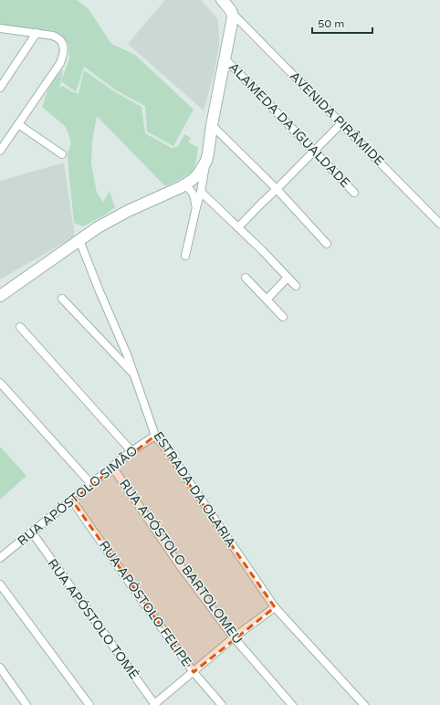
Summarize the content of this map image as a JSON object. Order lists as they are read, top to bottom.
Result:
{
  "streets": {
    "street": [
      "AVENIDA PIRÂMIDE",
      "ALAMEDA DA IGUALDADE",
      "ESTRADA DA OLARIA",
      "RUA APÓSTOLO SIMÃO",
      "RUA APÓSTOLO BARTOLOMEU",
      "RUA APÓSTOLO FELIPE",
      "RUA APÓSTOLO TOMÉ"
    ]
  },
  "crossings": [
    ["ESTRADA DA OLARIA", "RUA APÓSTOLO SIMÃO"],
    ["RUA APÓSTOLO SIMÃO", "RUA APÓSTOLO BARTOLOMEU"],
    ["RUA APÓSTOLO SIMÃO", "RUA APÓSTOLO FELIPE"],
    ["RUA APÓSTOLO SIMÃO", "RUA APÓSTOLO TOMÉ"]
  ],
  "scale_bar": "50 m"
}
